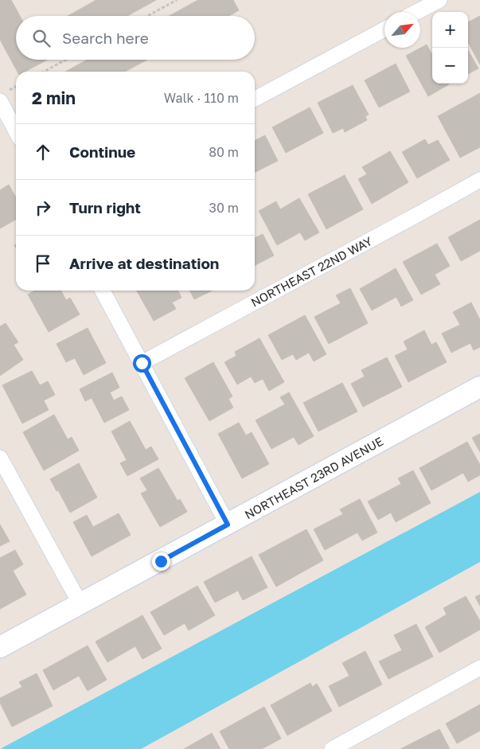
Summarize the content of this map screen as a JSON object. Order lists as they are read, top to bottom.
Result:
{
  "streets": {
    "street": ["NORTHEAST 22ND WAY", "NORTHEAST 23RD AVENUE"]
  },
  "north": "top right",
  "page": {
    "map_buttons": ["+", "−"],
    "search": "Search here",
    "heading": ["2 min", "Walk · 110 m"],
    "list": [
      ["Continue", "80 m"],
      ["Turn right", "30 m"],
      "Arrive at destination"
    ]
  }
}
